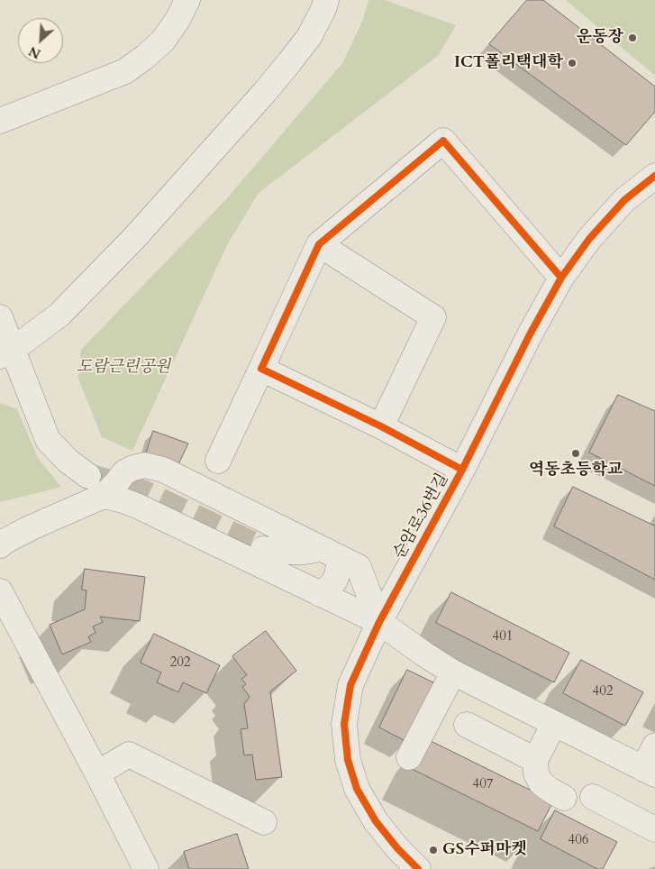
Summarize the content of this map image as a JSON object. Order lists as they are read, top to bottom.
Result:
{
  "streets": {
    "street": ["순암로36번길"]
  },
  "parks": ["도람근린공원"],
  "places": [
    "운동장",
    "ICT폴리택대학",
    "역동초등학교",
    "GS수퍼마켓"
  ],
  "house_numbers": [
    "401",
    "202",
    "402",
    "407",
    "406"
  ],
  "north": "bottom left"
}
